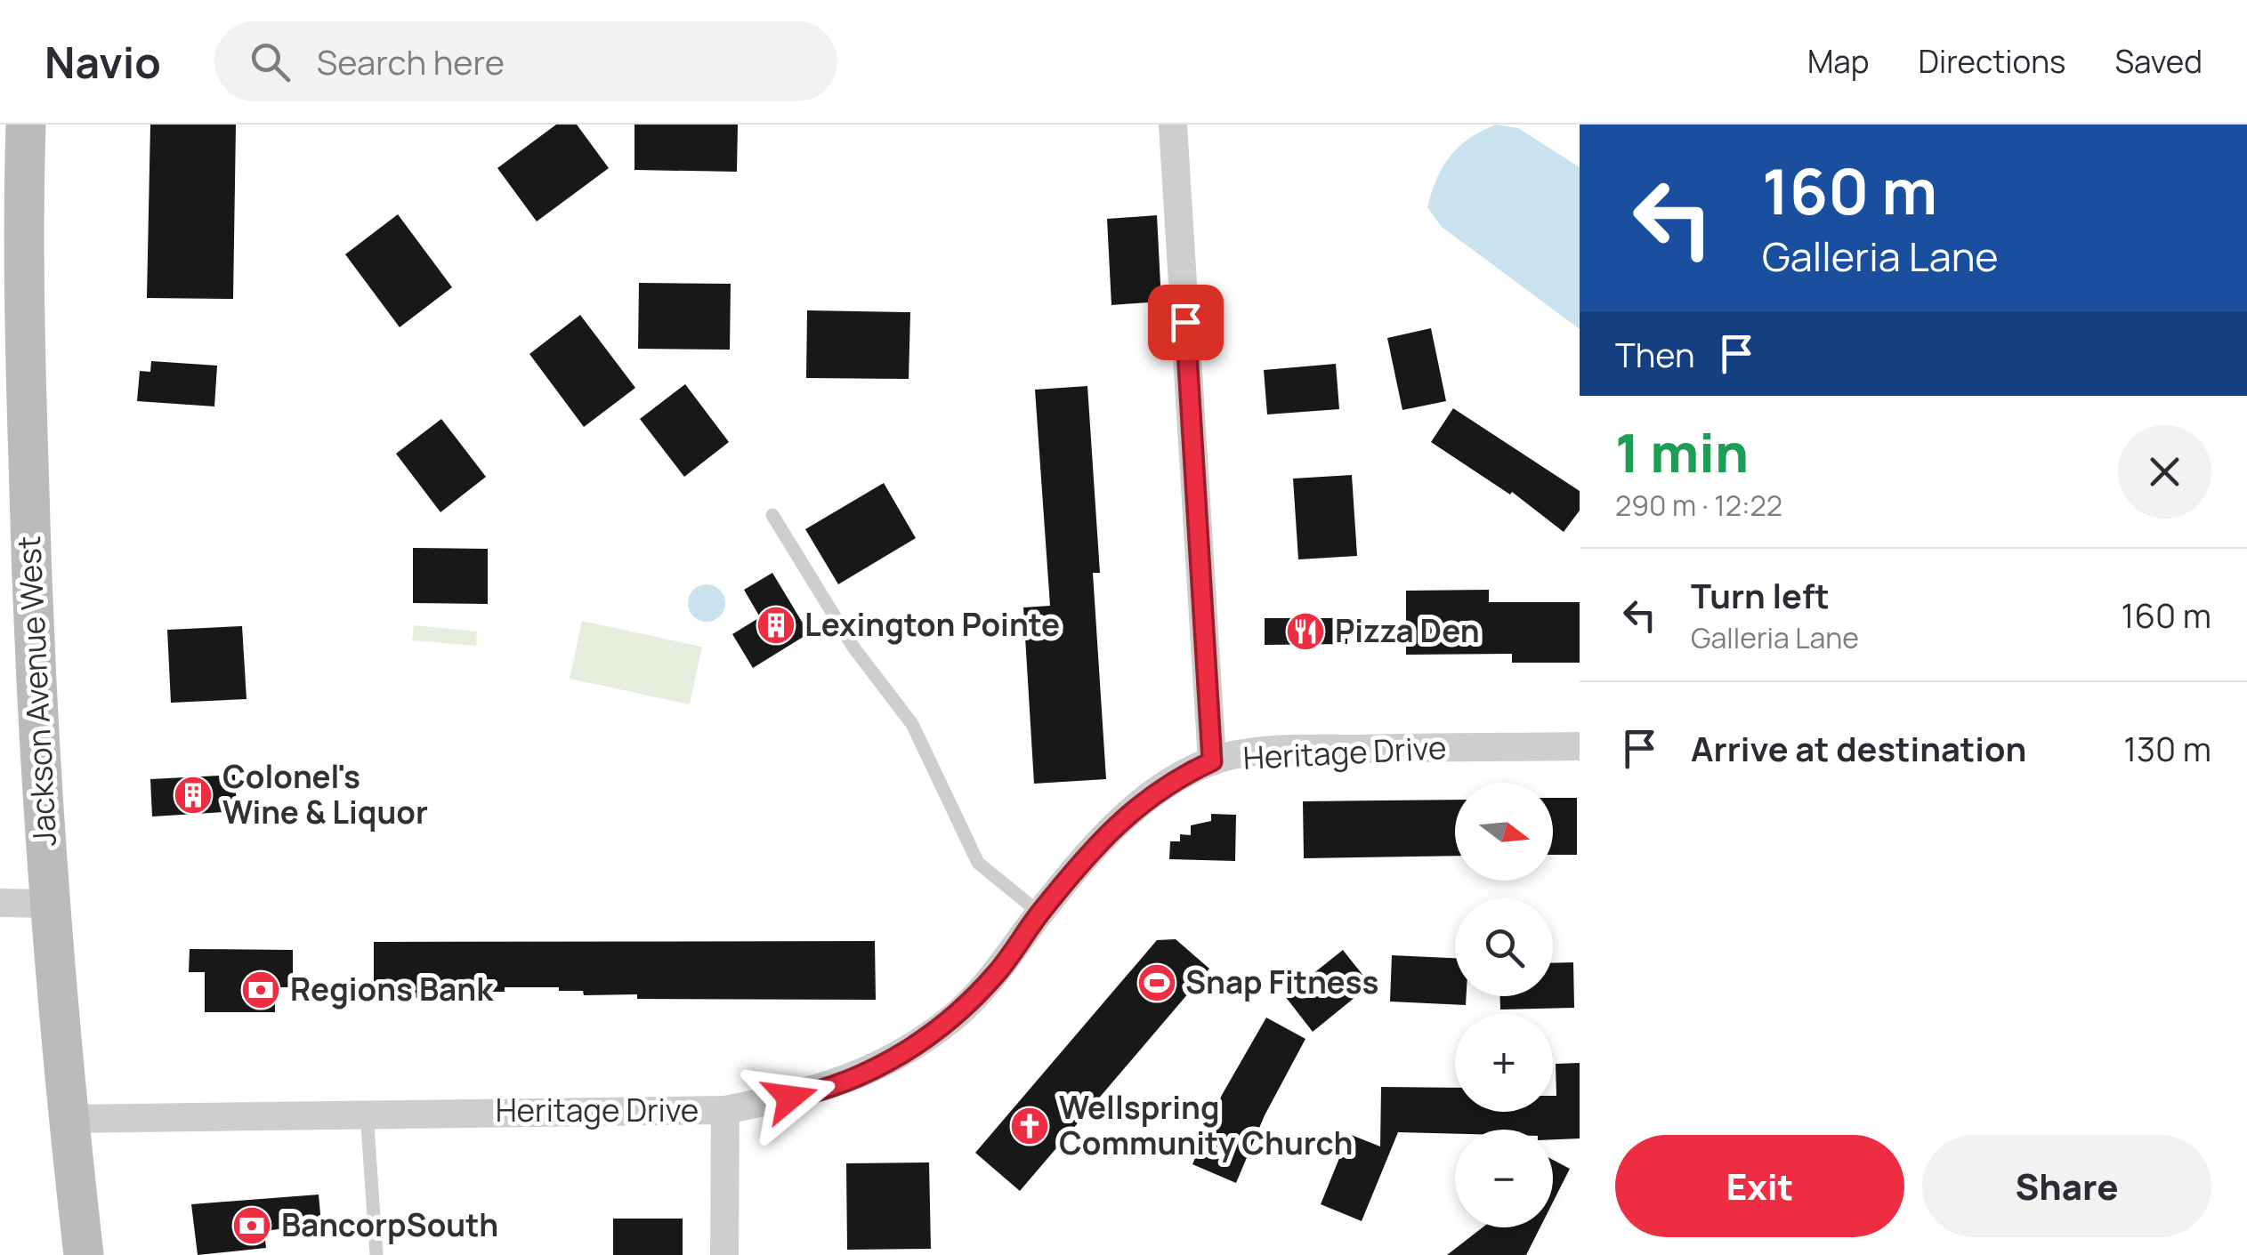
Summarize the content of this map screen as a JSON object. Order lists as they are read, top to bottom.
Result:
{
  "streets": {
    "main road": ["Jackson Avenue West"],
    "street": ["Heritage Drive"]
  },
  "crossings": [
    ["Jackson Avenue West", "Heritage Drive"]
  ],
  "places": {
    "building": ["Lexington Pointe", "Colonel's Wine & Liquor"],
    "restaurant": ["Pizza Den"],
    "sports": ["Snap Fitness"],
    "bank": ["Regions Bank", "BancorpSouth"],
    "church": ["Wellspring Community Church"]
  },
  "north": "right",
  "page": {
    "header": "Navio",
    "search": "Search here",
    "nav": ["Map", "Directions", "Saved"],
    "turn": ["160 m", "Galleria Lane"],
    "then": "Then",
    "heading": ["1 min", "290 m · 12:22"],
    "list": [
      {
        "name": "Turn left",
        "note": "Galleria Lane",
        "value": "160 m"
      },
      {
        "name": "Arrive at destination",
        "value": "130 m"
      }
    ],
    "map_buttons": ["+", "−"],
    "buttons": ["Exit", "Share"]
  }
}
